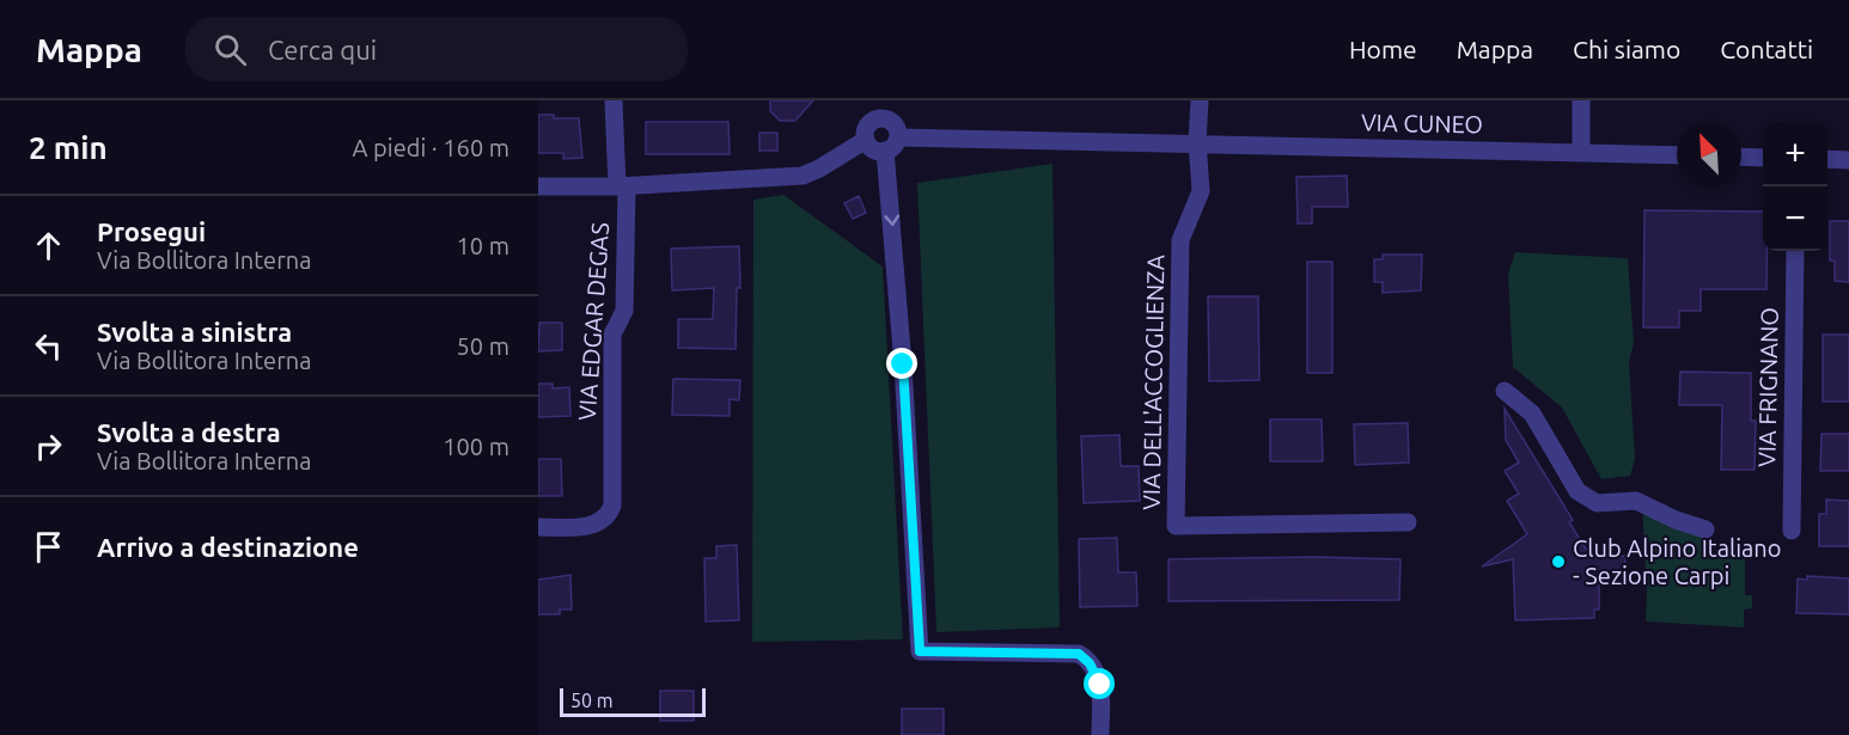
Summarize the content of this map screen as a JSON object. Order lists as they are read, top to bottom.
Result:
{
  "streets": {
    "street": [
      "VIA CUNEO",
      "VIA EDGAR DEGAS",
      "VIA DELL'ACCOGLIENZA",
      "VIA FRIGNANO"
    ]
  },
  "crossings": [
    ["VIA CUNEO", "VIA DELL'ACCOGLIENZA"]
  ],
  "places": ["Club Alpino Italiano - Sezione Carpi"],
  "scale_bar": "50 m",
  "north": "top left",
  "page": {
    "header": "Mappa",
    "search": "Cerca qui",
    "nav": [
      "Home",
      "Mappa",
      "Chi siamo",
      "Contatti"
    ],
    "heading": ["2 min", "A piedi · 160 m"],
    "map_buttons": ["+", "−"],
    "list": [
      ["Prosegui", "Via Bollitora Interna", "10 m"],
      ["Svolta a sinistra", "Via Bollitora Interna", "50 m"],
      ["Svolta a destra", "Via Bollitora Interna", "100 m"],
      "Arrivo a destinazione"
    ],
    "scale": "50 m"
  }
}
